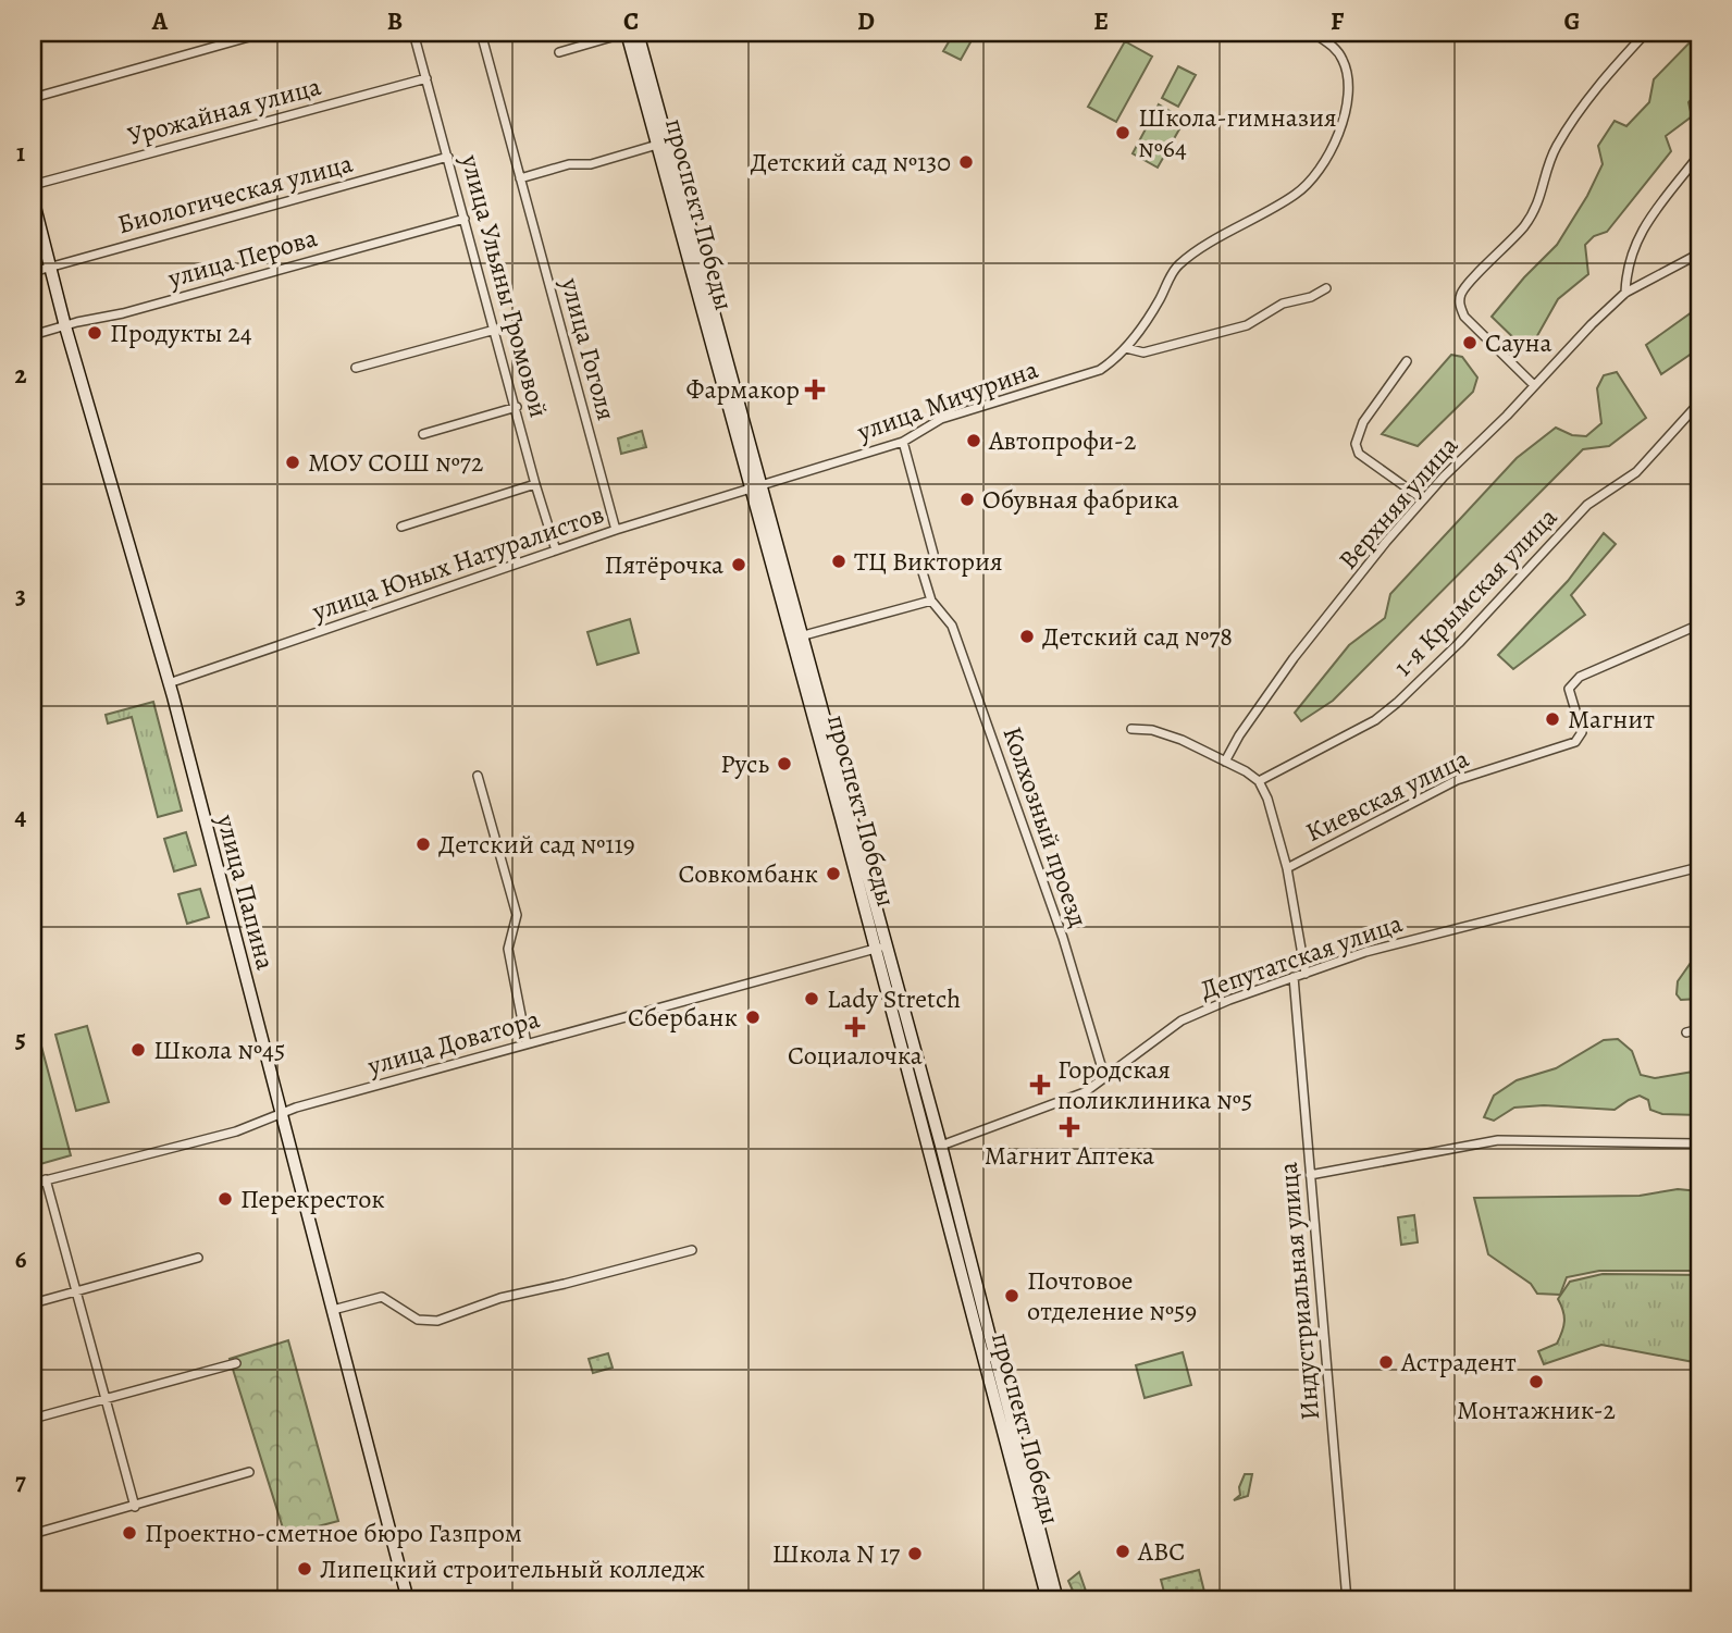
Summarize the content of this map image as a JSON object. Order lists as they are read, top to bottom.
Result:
{
  "streets": {
    "main road": ["проспект Победы", "улица Папина"],
    "street": [
      "Урожайная улица",
      "Биологическая улица",
      "улица Перова",
      "улица Ульяны Громовой",
      "улица Гоголя",
      "улица Мичурина",
      "Верхняя улица",
      "улица Юных Натуралистов",
      "1-я Крымская улица",
      "Киевская улица",
      "Колхозный проезд",
      "Депутатская улица",
      "улица Доватора",
      "Индустриальная улица"
    ]
  },
  "crossings": [
    ["Урожайная улица", "улица Ульяны Громовой"],
    ["Биологическая улица", "улица Ульяны Громовой"],
    ["Биологическая улица", "улица Папина"],
    ["проспект Победы", "улица Мичурина"],
    ["проспект Победы", "улица Юных Натуралистов"],
    ["проспект Победы", "Депутатская улица"],
    ["проспект Победы", "улица Доватора"],
    ["улица Перова", "улица Ульяны Громовой"],
    ["улица Перова", "улица Папина"],
    ["улица Ульяны Громовой", "улица Юных Натуралистов"],
    ["улица Гоголя", "улица Юных Натуралистов"],
    ["улица Мичурина", "улица Юных Натуралистов"],
    ["улица Юных Натуралистов", "улица Папина"],
    ["Колхозный проезд", "Депутатская улица"],
    ["улица Папина", "улица Доватора"],
    ["Депутатская улица", "Индустриальная улица"]
  ],
  "places": {
    "other": [
      "Школа-гимназия №64",
      "Детский сад №130",
      "Продукты 24",
      "Сауна",
      "Автопрофи-2",
      "МОУ СОШ №72",
      "Обувная фабрика",
      "ТЦ Виктория",
      "Пятёрочка",
      "Детский сад №78",
      "Магнит",
      "Русь",
      "Детский сад №119",
      "Совкомбанк",
      "Lady Stretch",
      "Сбербанк",
      "Школа №45",
      "Перекресток",
      "Почтовое отделение №59",
      "Астрадент",
      "Монтажник-2",
      "Проектно-сметное бюро Газпром",
      "АВС",
      "Школа N 17",
      "Липецкий строительный колледж"
    ],
    "health": [
      "Фармакор",
      "Социалочка",
      "Городская поликлиника №5",
      "Магнит Аптека"
    ]
  },
  "grid": {
    "columns": [
      "A",
      "B",
      "C",
      "D",
      "E",
      "F",
      "G"
    ],
    "rows": [
      "1",
      "2",
      "3",
      "4",
      "5",
      "6",
      "7"
    ]
  }
}
